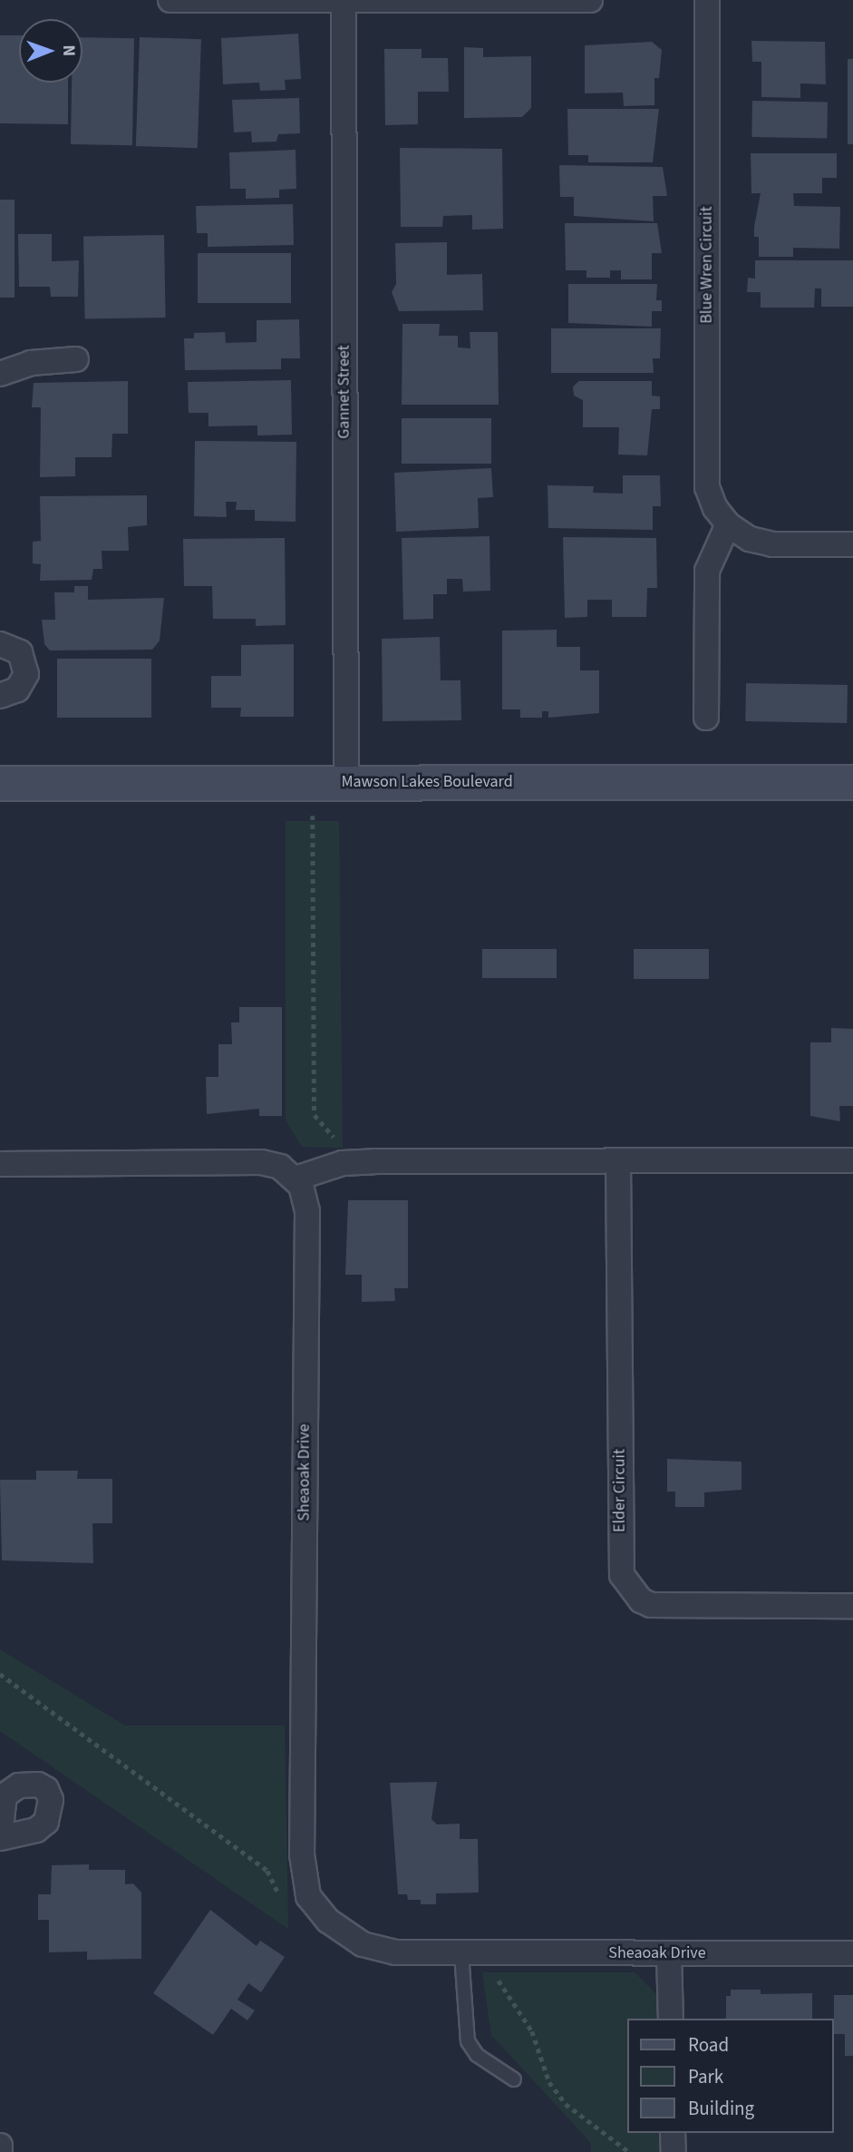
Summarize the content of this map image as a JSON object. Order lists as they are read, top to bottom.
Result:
{
  "streets": {
    "street": [
      "Blue Wren Circuit",
      "Gannet Street",
      "Mawson Lakes Boulevard",
      "Sheaoak Drive",
      "Elder Circuit"
    ]
  },
  "crossings": [
    ["Gannet Street", "Mawson Lakes Boulevard"]
  ],
  "legend": ["Road", "Park", "Building"],
  "north": "right"
}
